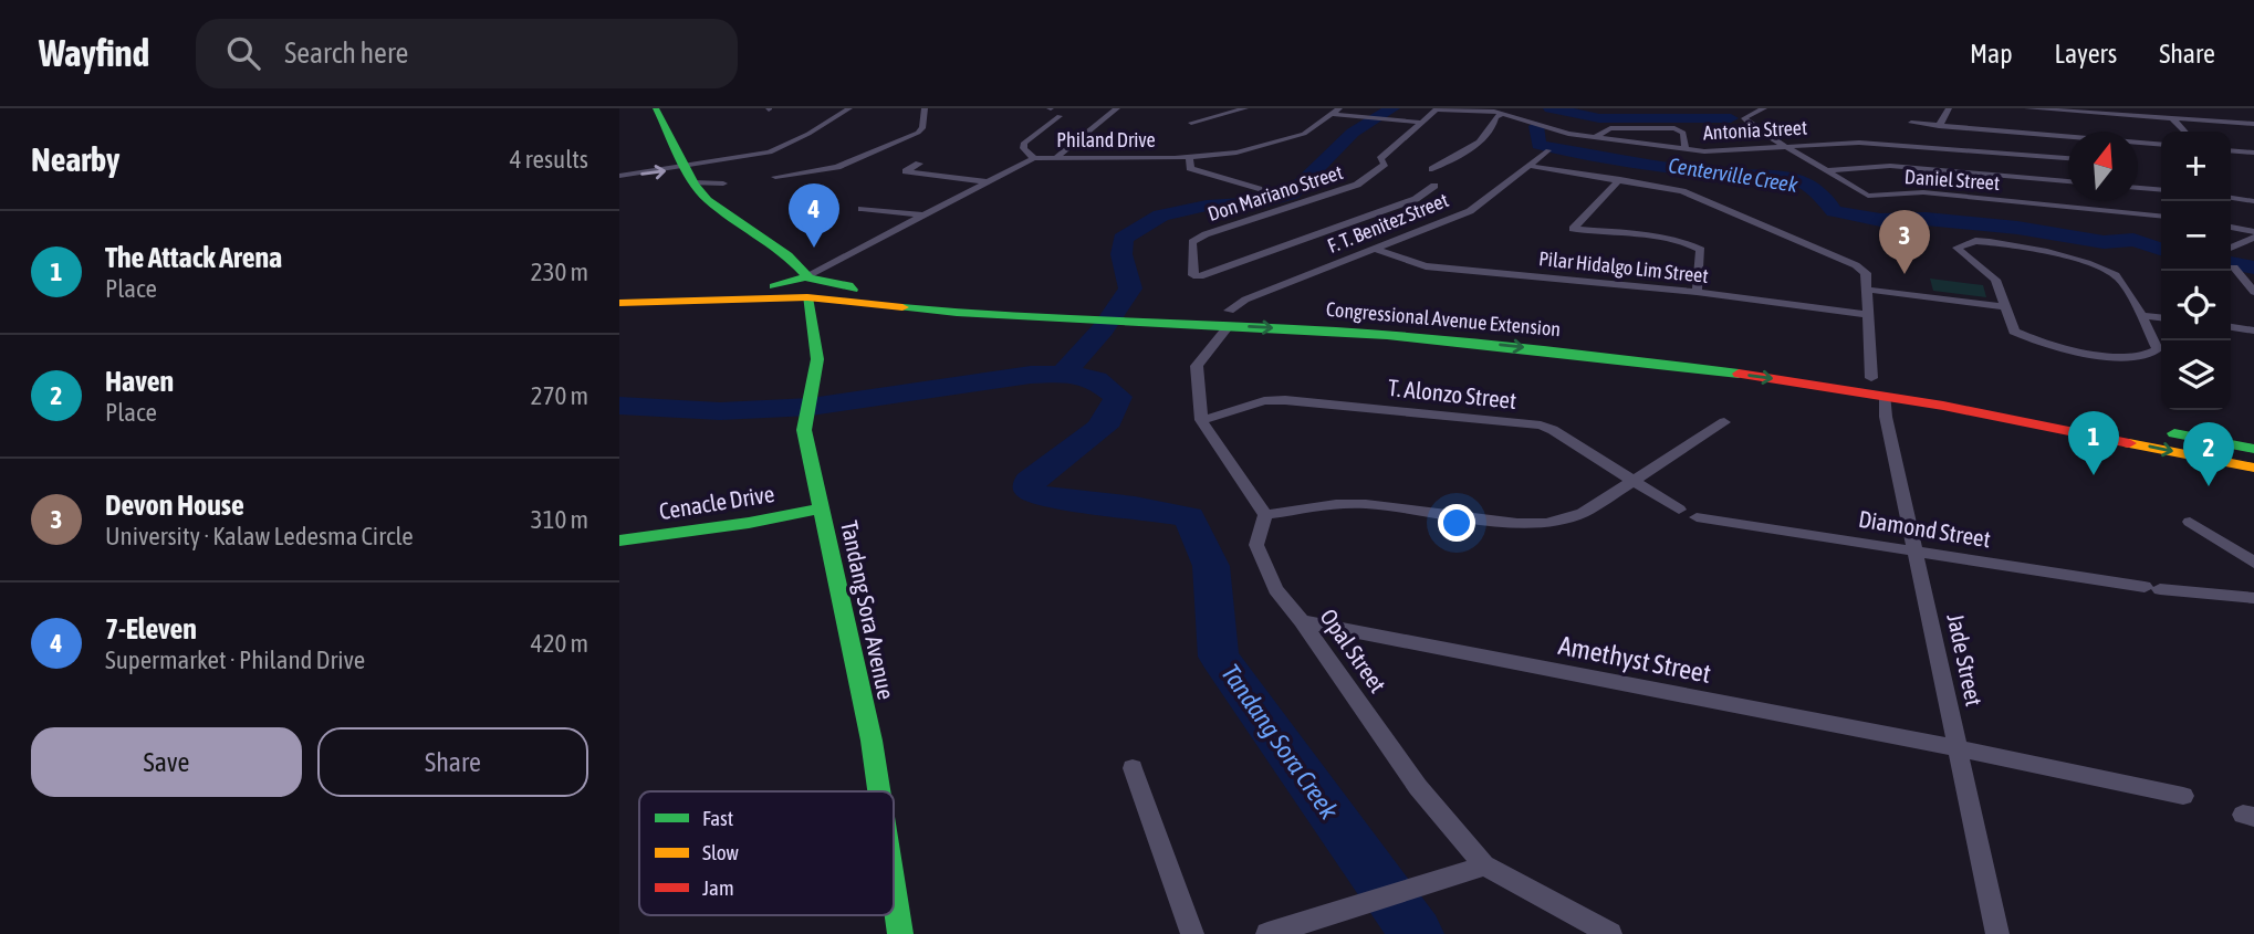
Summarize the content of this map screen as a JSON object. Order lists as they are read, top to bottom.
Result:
{
  "streets": {
    "main road": ["Congressional Avenue Extension", "Cenacle Drive", "Tandang Sora Avenue"],
    "street": [
      "Antonia Street",
      "Philand Drive",
      "Daniel Street",
      "Don Mariano Street",
      "F. T. Benitez Street",
      "Pilar Hidalgo Lim Street",
      "T. Alonzo Street",
      "Diamond Street",
      "Opal Street",
      "Amethyst Street",
      "Jade Street"
    ]
  },
  "crossings": [
    ["Antonia Street", "Daniel Street"],
    ["Philand Drive", "Don Mariano Street"],
    ["F. T. Benitez Street", "Pilar Hidalgo Lim Street"],
    ["F. T. Benitez Street", "Congressional Avenue Extension"],
    ["Congressional Avenue Extension", "Tandang Sora Avenue"],
    ["Congressional Avenue Extension", "Jade Street"],
    ["Cenacle Drive", "Tandang Sora Avenue"],
    ["Diamond Street", "Jade Street"],
    ["Opal Street", "Amethyst Street"],
    ["Amethyst Street", "Jade Street"]
  ],
  "water": ["Centerville Creek", "Tandang Sora Creek"],
  "legend": ["Fast", "Slow", "Jam"],
  "north": "top",
  "page": {
    "header": "Wayfind",
    "search": "Search here",
    "nav": ["Map", "Layers", "Share"],
    "heading": ["Nearby", "4 results"],
    "map_buttons": ["+", "−"],
    "pins": [
      "4",
      "3",
      "1",
      "2"
    ],
    "list": [
      {
        "mark": "1",
        "name": "The Attack Arena",
        "note": "Place",
        "value": "230 m"
      },
      {
        "mark": "2",
        "name": "Haven",
        "note": "Place",
        "value": "270 m"
      },
      {
        "mark": "3",
        "name": "Devon House",
        "note": "University · Kalaw Ledesma Circle",
        "value": "310 m"
      },
      {
        "mark": "4",
        "name": "7-Eleven",
        "note": "Supermarket · Philand Drive",
        "value": "420 m"
      }
    ],
    "buttons": ["Save", "Share"]
  }
}
